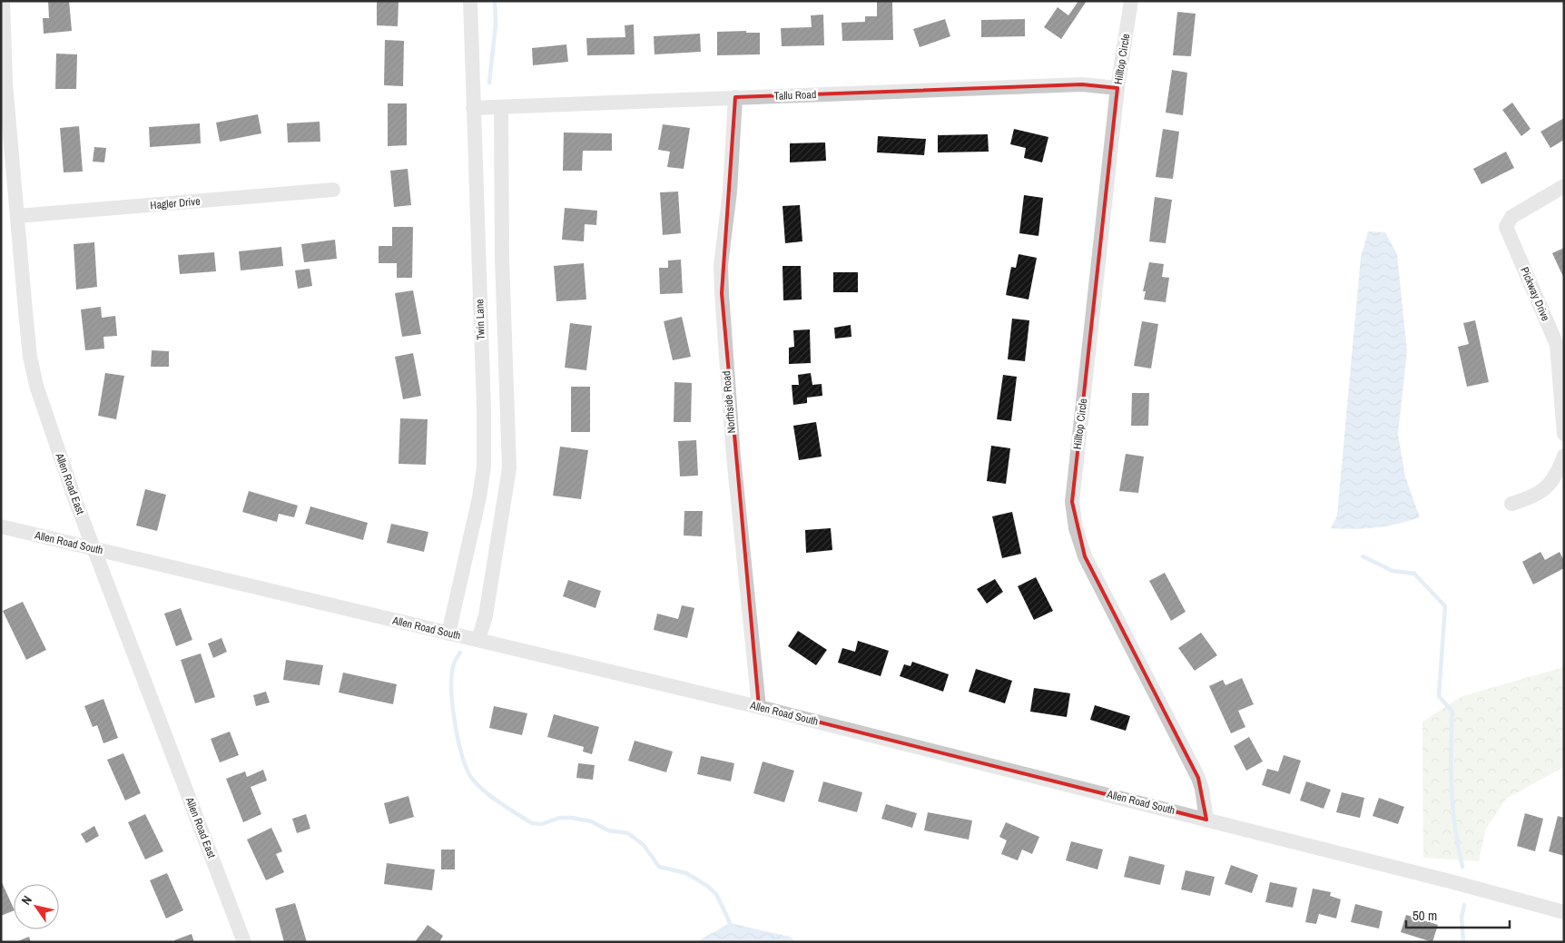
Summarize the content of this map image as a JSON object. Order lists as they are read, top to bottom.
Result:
{
  "streets": {
    "street": [
      "Hilltop Circle",
      "Tallu Road",
      "Hagler Drive",
      "Pickway Drive",
      "Twin Lane",
      "Northside Road",
      "Allen Road East",
      "Allen Road South"
    ]
  },
  "crossings": [
    ["Hilltop Circle", "Tallu Road"],
    ["Hilltop Circle", "Allen Road South"],
    ["Tallu Road", "Twin Lane"],
    ["Tallu Road", "Northside Road"],
    ["Hagler Drive", "Allen Road East"],
    ["Twin Lane", "Allen Road South"],
    ["Northside Road", "Allen Road South"],
    ["Allen Road East", "Allen Road South"]
  ],
  "scale_bar": "50 m",
  "north": "top left"
}
